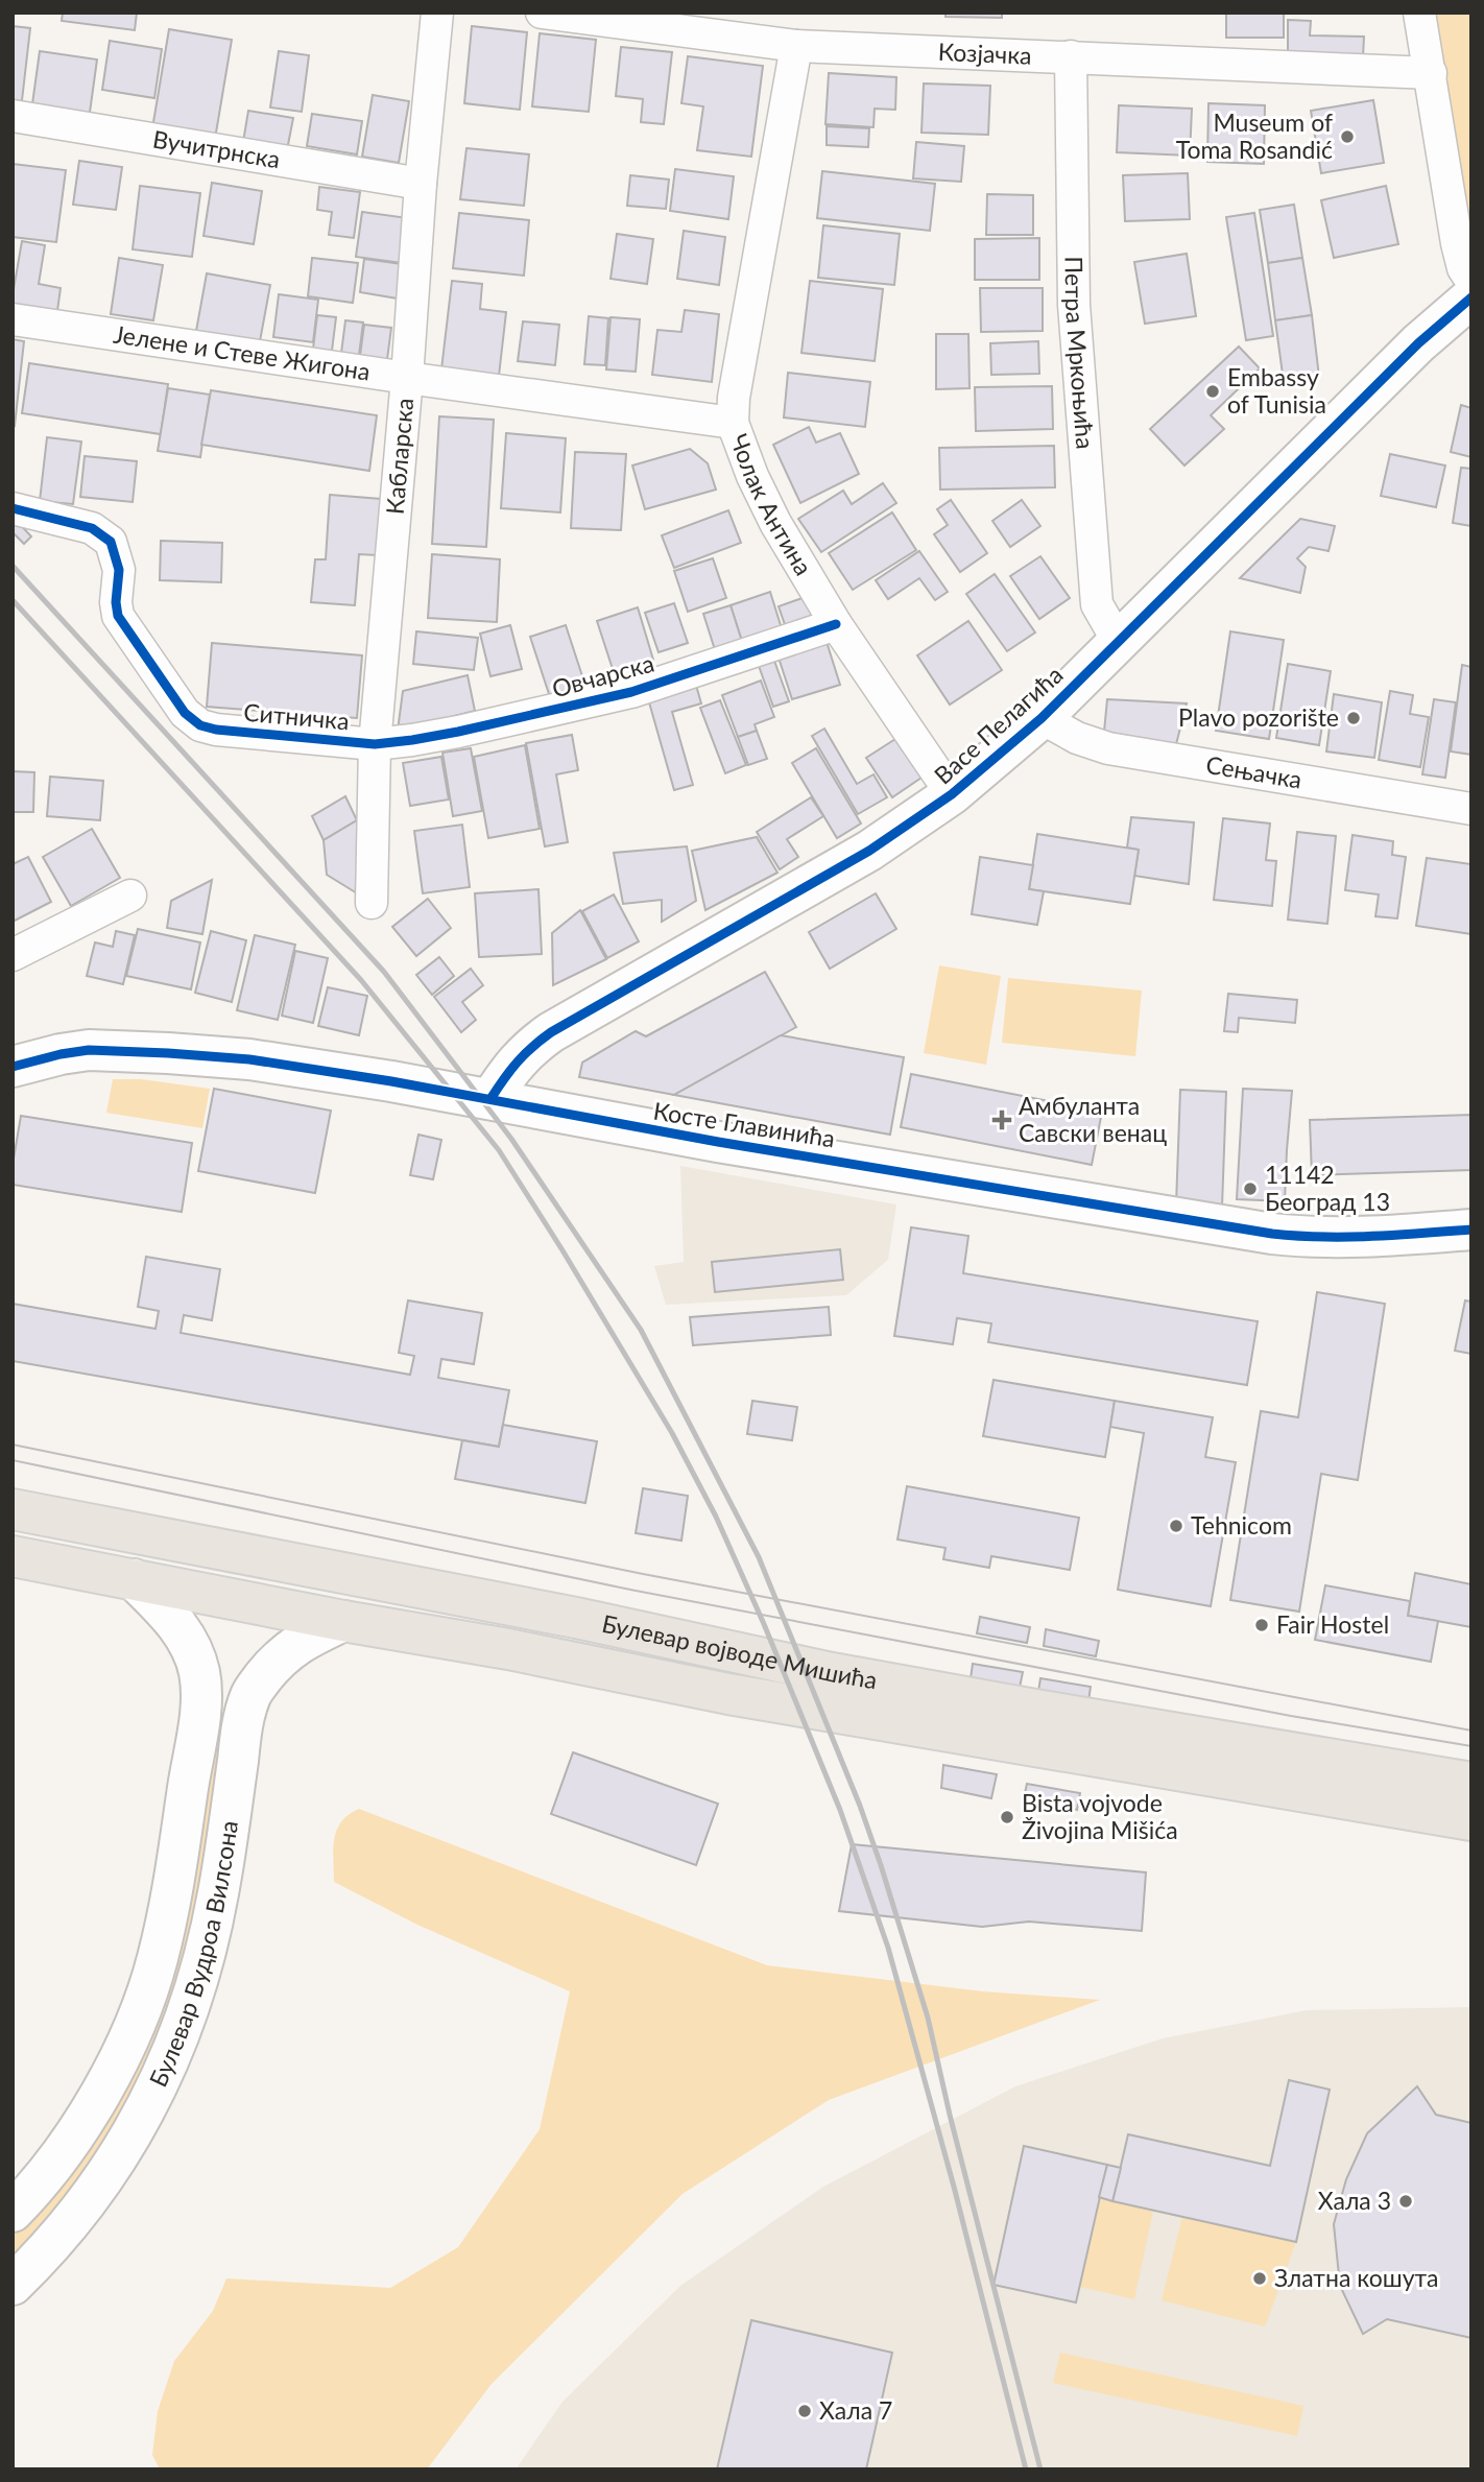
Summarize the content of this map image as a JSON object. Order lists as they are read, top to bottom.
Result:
{
  "streets": {
    "main road": ["Булевар војводе Мишића"],
    "street": [
      "Козјачка",
      "Вучитрнска",
      "Петра Мркоњића",
      "Јелене и Стеве Жигона",
      "Кабларска",
      "Чолак Антина",
      "Овчарска",
      "Ситничка",
      "Васе Пелагића",
      "Сењачка",
      "Косте Главинића",
      "Булевар Вудроа Вилсона"
    ]
  },
  "crossings": [
    ["Козјачка", "Петра Мркоњића"],
    ["Козјачка", "Чолак Антина"],
    ["Вучитрнска", "Кабларска"],
    ["Петра Мркоњића", "Васе Пелагића"],
    ["Јелене и Стеве Жигона", "Кабларска"],
    ["Јелене и Стеве Жигона", "Чолак Антина"],
    ["Кабларска", "Овчарска"],
    ["Кабларска", "Ситничка"],
    ["Чолак Антина", "Овчарска"],
    ["Чолак Антина", "Васе Пелагића"],
    ["Овчарска", "Ситничка"],
    ["Васе Пелагића", "Сењачка"],
    ["Васе Пелагића", "Косте Главинића"],
    ["Булевар војводе Мишића", "Булевар Вудроа Вилсона"]
  ],
  "places": {
    "other": [
      "Museum of Toma Rosandić",
      "Embassy of Tunisia",
      "Plavo pozorište",
      "11142 Београд 13",
      "Tehnicom",
      "Fair Hostel",
      "Bista vojvode Živojina Mišića",
      "Хала 3",
      "Златна кошута",
      "Хала 7"
    ],
    "health": ["Амбуланта Савски венац"]
  }
}
